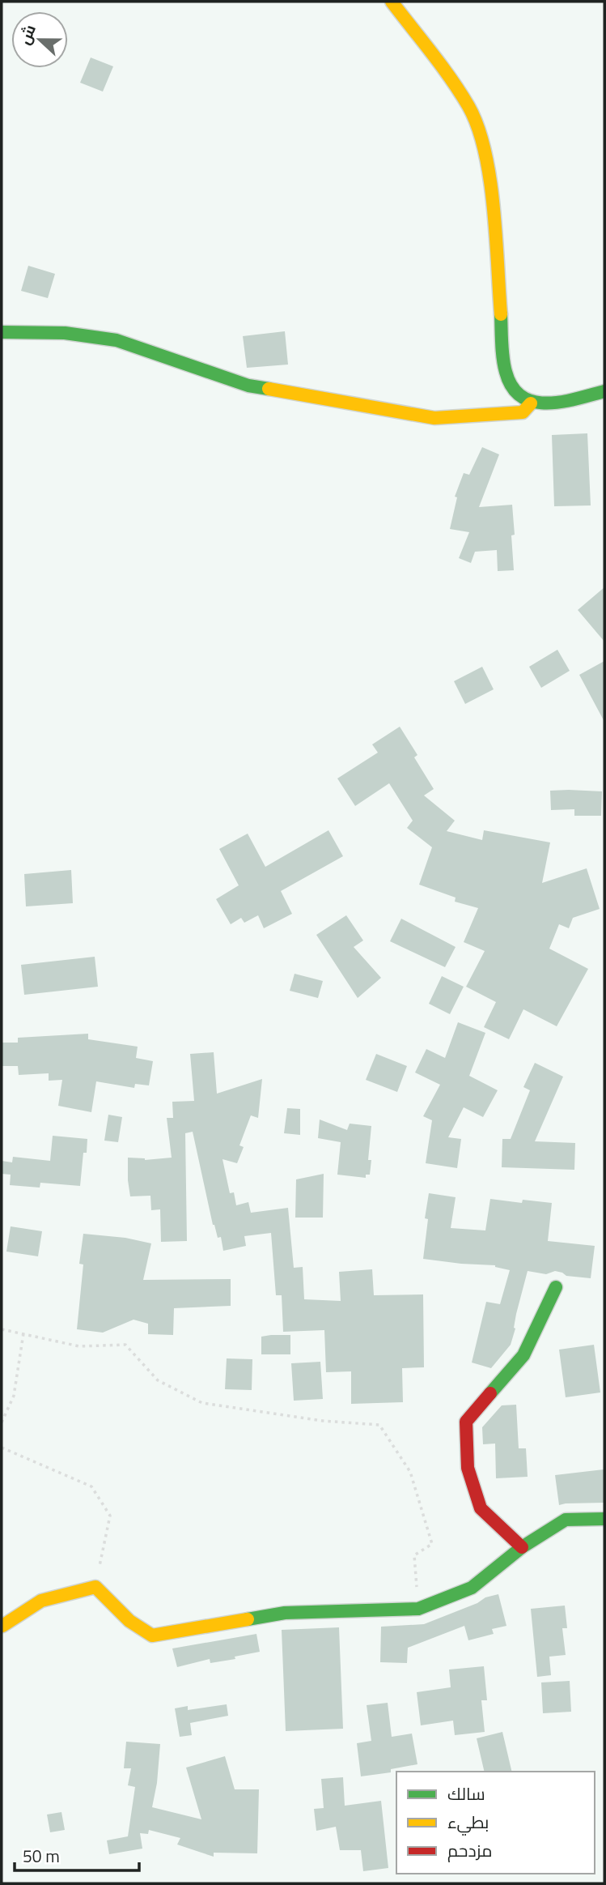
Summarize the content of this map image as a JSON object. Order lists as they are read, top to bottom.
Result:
{
  "legend": ["سالك", "بطيء", "مزدحم"],
  "scale_bar": "50 m",
  "north": "left"
}
